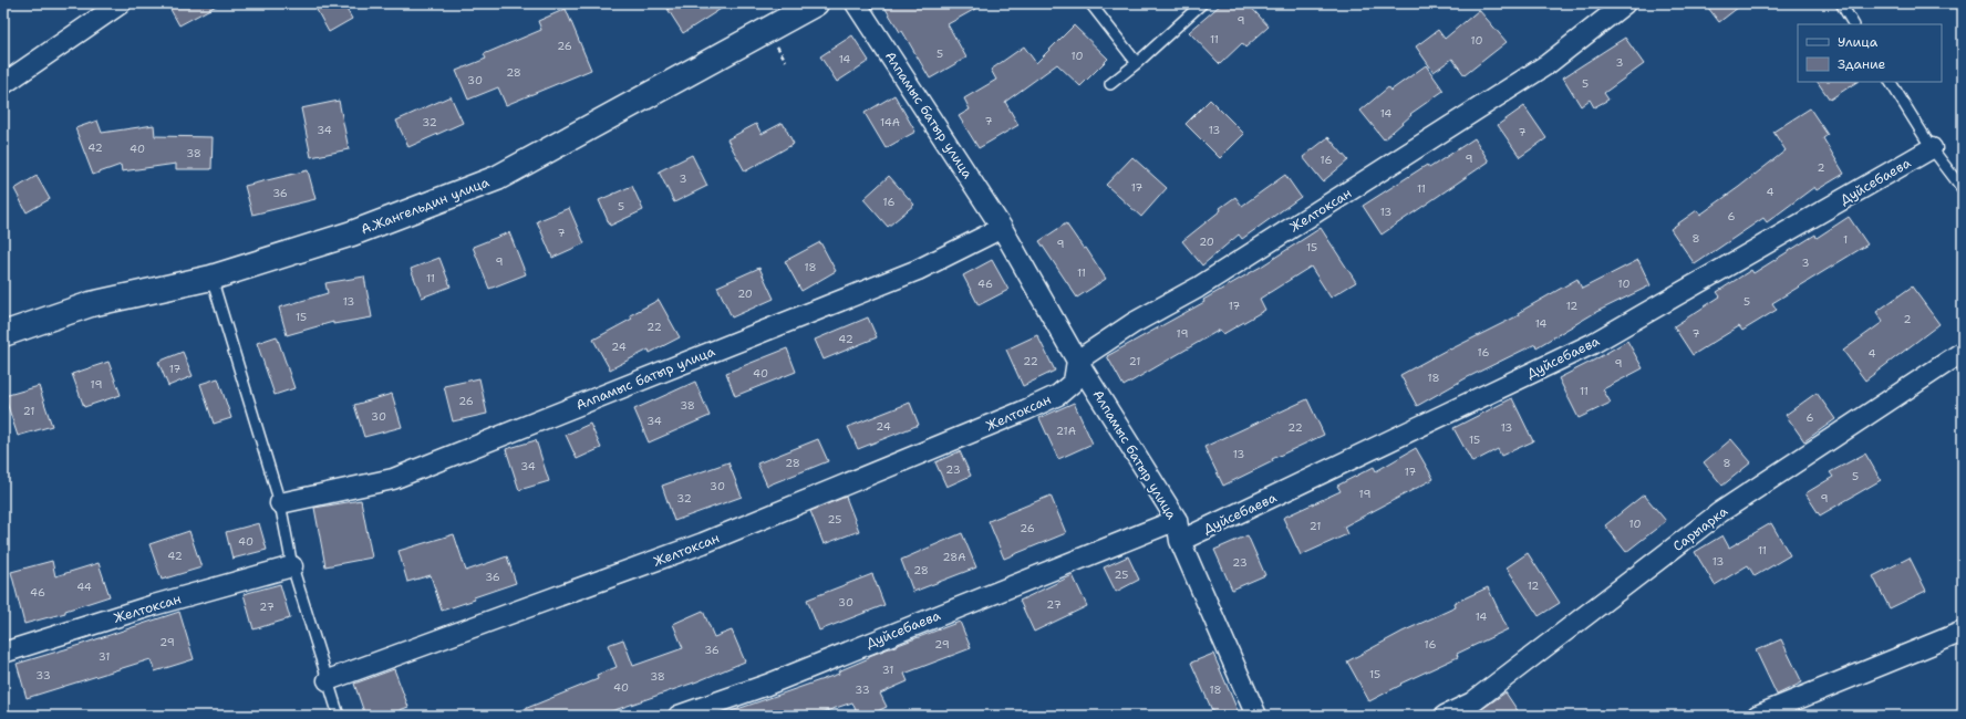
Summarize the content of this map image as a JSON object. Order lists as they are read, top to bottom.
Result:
{
  "streets": {
    "street": [
      "Алпамыс батыр улица",
      "Дуйсебаева",
      "А.Жангельдин улица",
      "Желтоксан",
      "Сарыарка"
    ]
  },
  "crossings": [
    ["Алпамыс батыр улица", "Дуйсебаева"],
    ["Алпамыс батыр улица", "Желтоксан"]
  ],
  "house_numbers": [
    "9",
    "11",
    "10",
    "26",
    "5",
    "10",
    "14",
    "3",
    "28",
    "30",
    "5",
    "14",
    "7",
    "32",
    "14А",
    "34",
    "13",
    "7",
    "42",
    "40",
    "38",
    "9",
    "16",
    "2",
    "3",
    "17",
    "11",
    "4",
    "36",
    "16",
    "5",
    "13",
    "6",
    "7",
    "8",
    "1",
    "20",
    "9",
    "15",
    "9",
    "3",
    "18",
    "11",
    "11",
    "46",
    "10",
    "20",
    "13",
    "5",
    "17",
    "12",
    "15",
    "2",
    "14",
    "22",
    "19",
    "7",
    "42",
    "24",
    "16",
    "4",
    "22",
    "21",
    "9",
    "17",
    "40",
    "18",
    "19",
    "11",
    "26",
    "38",
    "21",
    "30",
    "6",
    "34",
    "24",
    "22",
    "13",
    "21А",
    "15",
    "13",
    "28",
    "8",
    "34",
    "23",
    "17",
    "5",
    "30",
    "19",
    "32",
    "9",
    "25",
    "10",
    "21",
    "26",
    "40",
    "11",
    "42",
    "28А",
    "13",
    "23",
    "28",
    "25",
    "36",
    "12",
    "44",
    "46",
    "30",
    "27",
    "27",
    "14",
    "29",
    "29",
    "16",
    "36",
    "31",
    "31",
    "15",
    "33",
    "38",
    "40",
    "33",
    "18"
  ],
  "legend": ["Улица", "Здание"]
}
